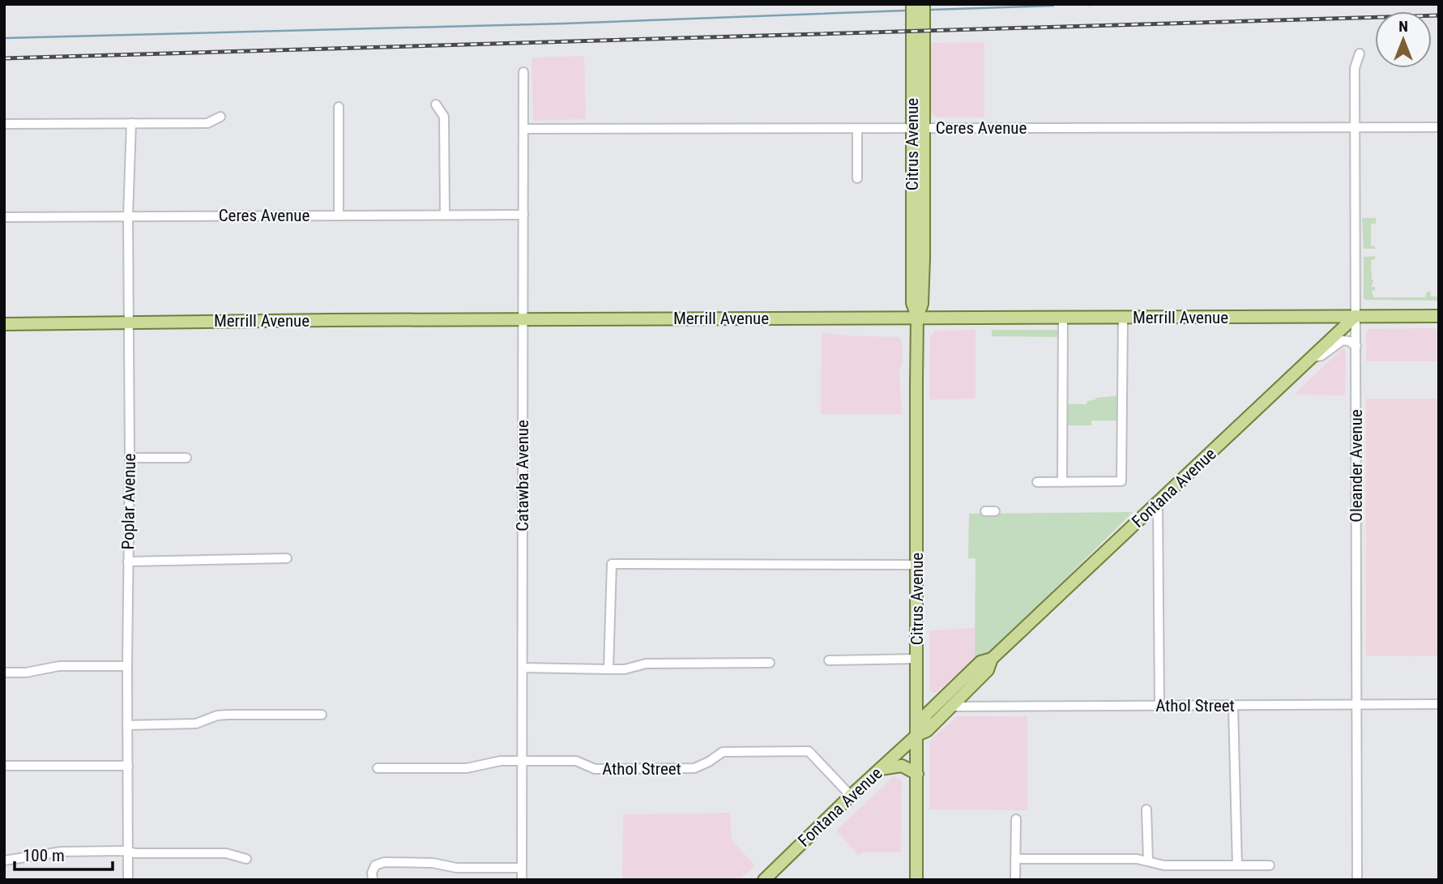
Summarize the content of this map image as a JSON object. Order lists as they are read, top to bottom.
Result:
{
  "streets": {
    "main road": ["Citrus Avenue", "Merrill Avenue", "Fontana Avenue"],
    "street": [
      "Ceres Avenue",
      "Oleander Avenue",
      "Catawba Avenue",
      "Poplar Avenue",
      "Athol Street"
    ]
  },
  "crossings": [
    ["Ceres Avenue", "Citrus Avenue"],
    ["Ceres Avenue", "Oleander Avenue"],
    ["Ceres Avenue", "Catawba Avenue"],
    ["Ceres Avenue", "Poplar Avenue"],
    ["Citrus Avenue", "Merrill Avenue"],
    ["Citrus Avenue", "Fontana Avenue"],
    ["Merrill Avenue", "Oleander Avenue"],
    ["Merrill Avenue", "Catawba Avenue"],
    ["Merrill Avenue", "Fontana Avenue"],
    ["Merrill Avenue", "Poplar Avenue"],
    ["Oleander Avenue", "Fontana Avenue"],
    ["Oleander Avenue", "Athol Street"],
    ["Catawba Avenue", "Athol Street"],
    ["Fontana Avenue", "Athol Street"]
  ],
  "scale_bar": "100 m",
  "north": "top"
}
